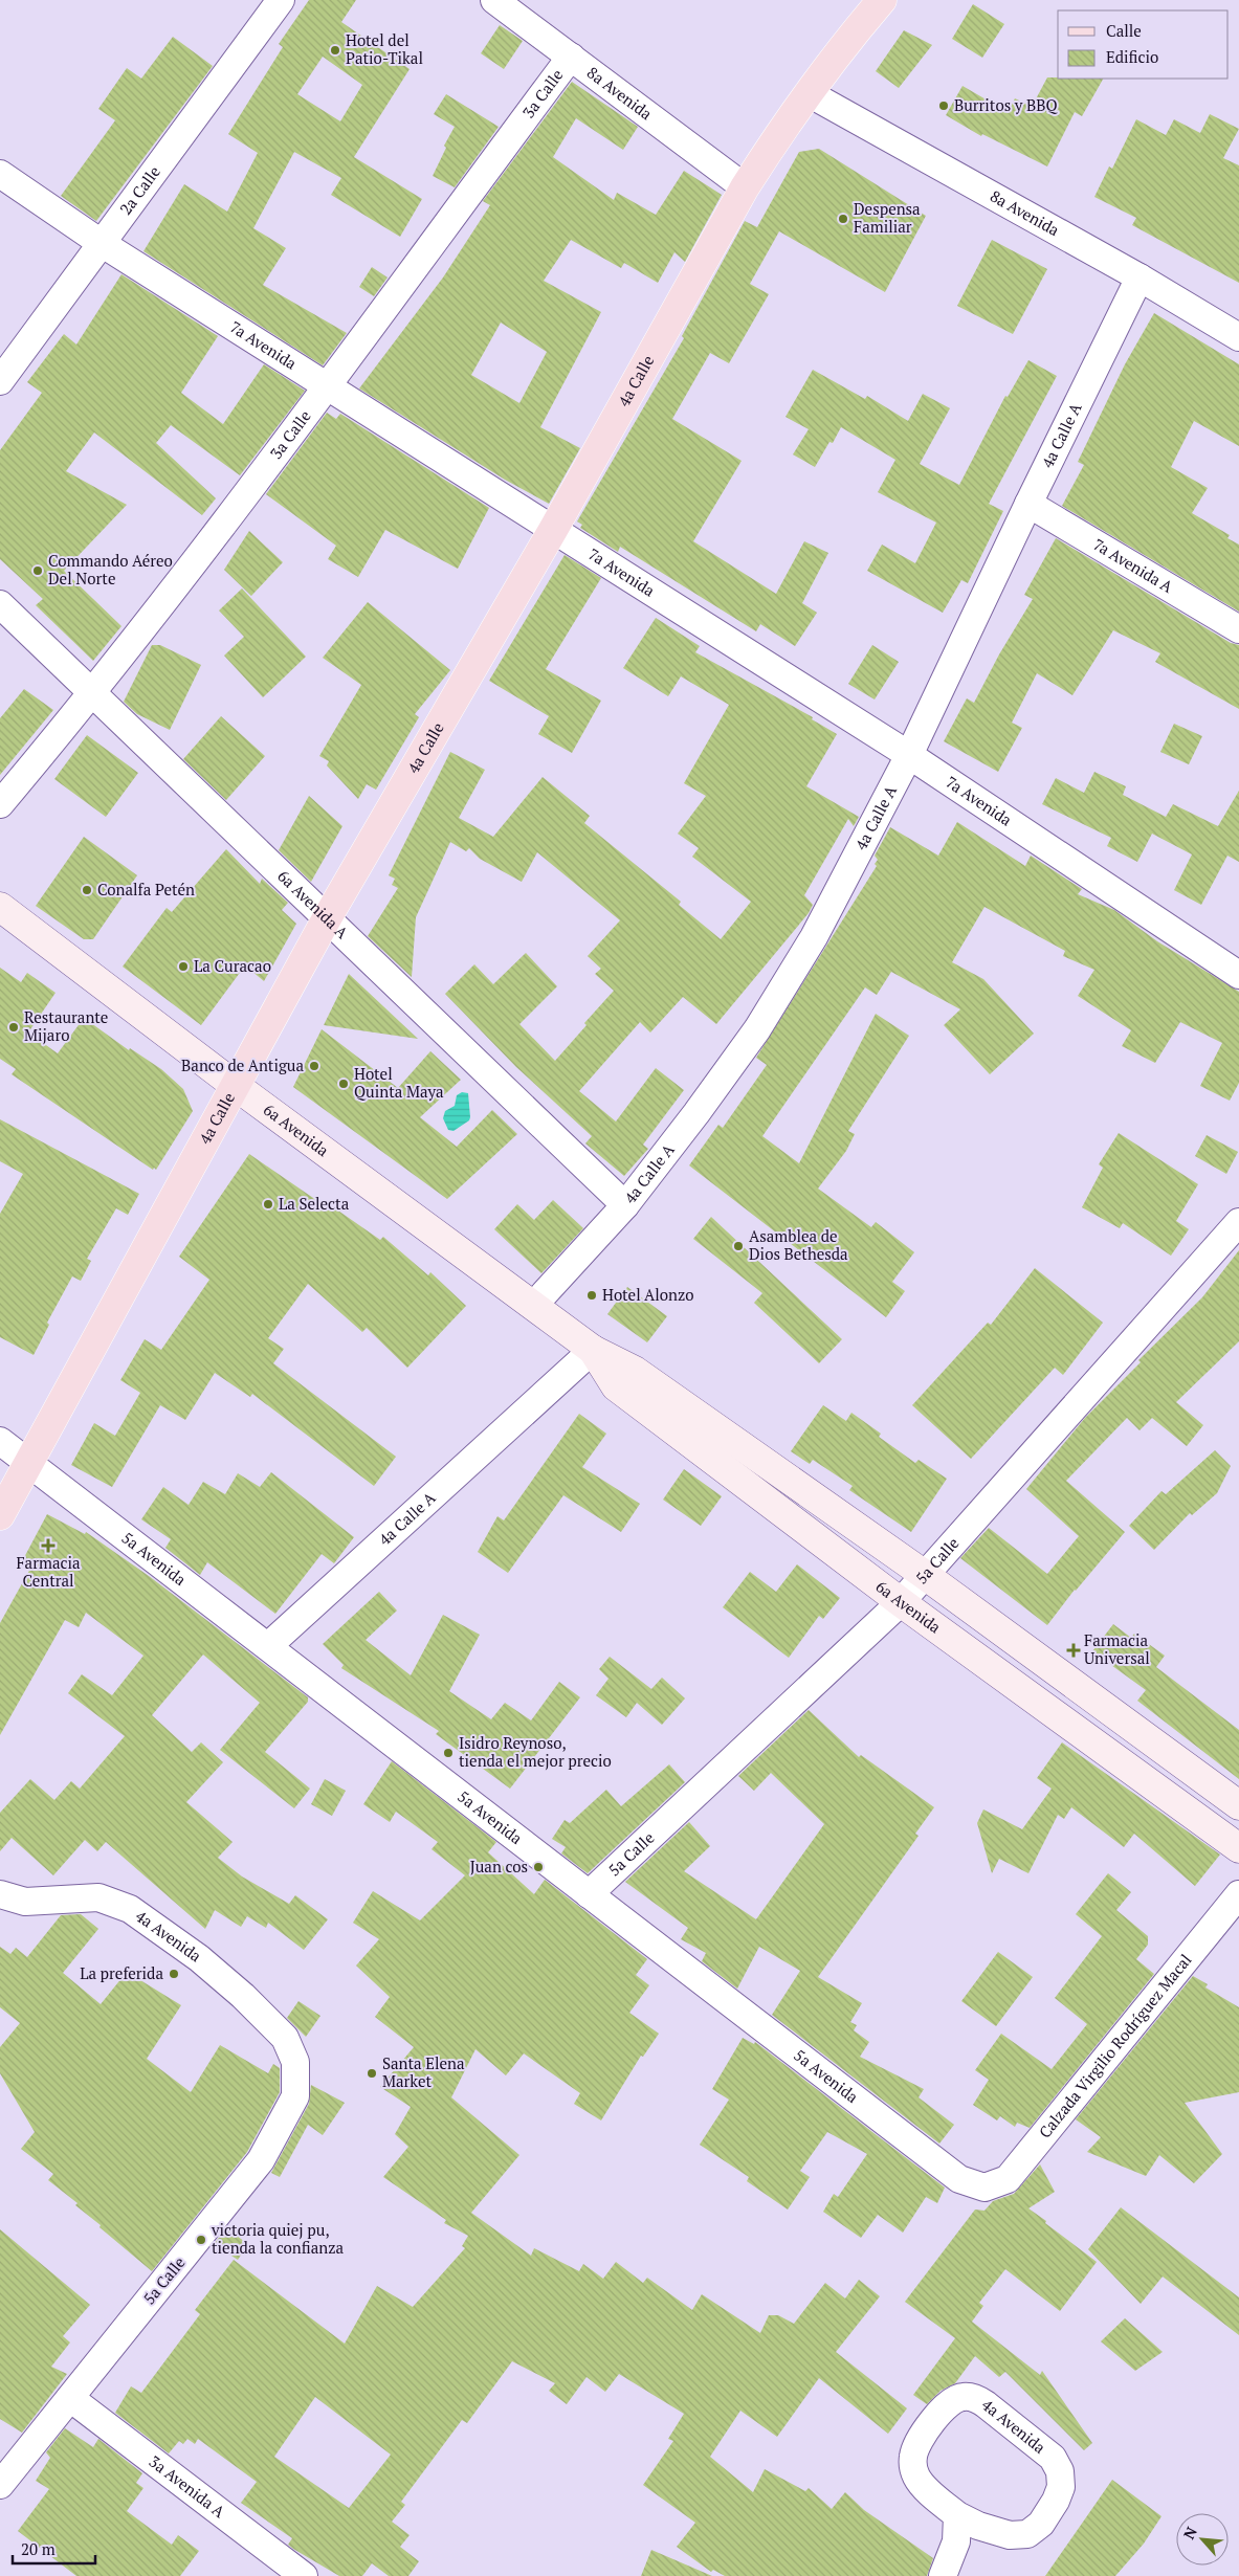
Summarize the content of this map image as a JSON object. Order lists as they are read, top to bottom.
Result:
{
  "streets": {
    "main road": ["4a Calle"],
    "street": [
      "8a Avenida",
      "3a Calle",
      "2a Calle",
      "7a Avenida",
      "4a Calle A",
      "7a Avenida A",
      "6a Avenida A",
      "6a Avenida",
      "5a Avenida",
      "5a Calle",
      "4a Avenida",
      "Calzada Virgilio Rodríguez Macal",
      "3a Avenida A"
    ]
  },
  "crossings": [
    ["8a Avenida", "3a Calle"],
    ["8a Avenida", "4a Calle"],
    ["8a Avenida", "4a Calle A"],
    ["3a Calle", "7a Avenida"],
    ["3a Calle", "6a Avenida A"],
    ["2a Calle", "7a Avenida"],
    ["7a Avenida", "4a Calle"],
    ["7a Avenida", "4a Calle A"],
    ["4a Calle", "6a Avenida A"],
    ["4a Calle", "6a Avenida"],
    ["4a Calle", "5a Avenida"],
    ["4a Calle A", "7a Avenida A"],
    ["4a Calle A", "6a Avenida A"],
    ["4a Calle A", "6a Avenida"],
    ["4a Calle A", "5a Avenida"],
    ["6a Avenida", "5a Calle"],
    ["5a Avenida", "5a Calle"],
    ["5a Avenida", "Calzada Virgilio Rodríguez Macal"],
    ["5a Calle", "4a Avenida"],
    ["5a Calle", "3a Avenida A"]
  ],
  "places": {
    "other": [
      "Hotel del Patio-Tikal",
      "Burritos y BBQ",
      "Despensa Familiar",
      "Commando Aéreo Del Norte",
      "Conalfa Petén",
      "La Curacao",
      "Restaurante Mijaro",
      "Banco de Antigua",
      "Hotel Quinta Maya",
      "La Selecta",
      "Asamblea de Dios Bethesda",
      "Hotel Alonzo",
      "Isidro Reynoso, tienda el mejor precio",
      "Juan cos",
      "La preferida",
      "Santa Elena Market",
      "victoria quiej pu, tienda la confianza"
    ],
    "health": ["Farmacia Central", "Farmacia Universal"]
  },
  "legend": ["Calle", "Edificio"],
  "scale_bar": "20 m",
  "north": "top left"
}
